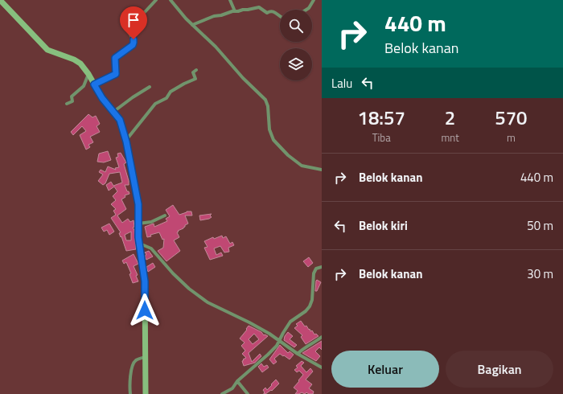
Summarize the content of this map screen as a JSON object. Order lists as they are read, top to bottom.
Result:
{
  "page": {
    "turn": ["440 m", "Belok kanan"],
    "then": "Lalu",
    "eta": [
      "18:57",
      "Tiba",
      "2",
      "mnt",
      "570",
      "m"
    ],
    "list": [
      {
        "name": "Belok kanan",
        "value": "440 m"
      },
      {
        "name": "Belok kiri",
        "value": "50 m"
      },
      {
        "name": "Belok kanan",
        "value": "30 m"
      }
    ],
    "buttons": ["Keluar", "Bagikan"]
  }
}
